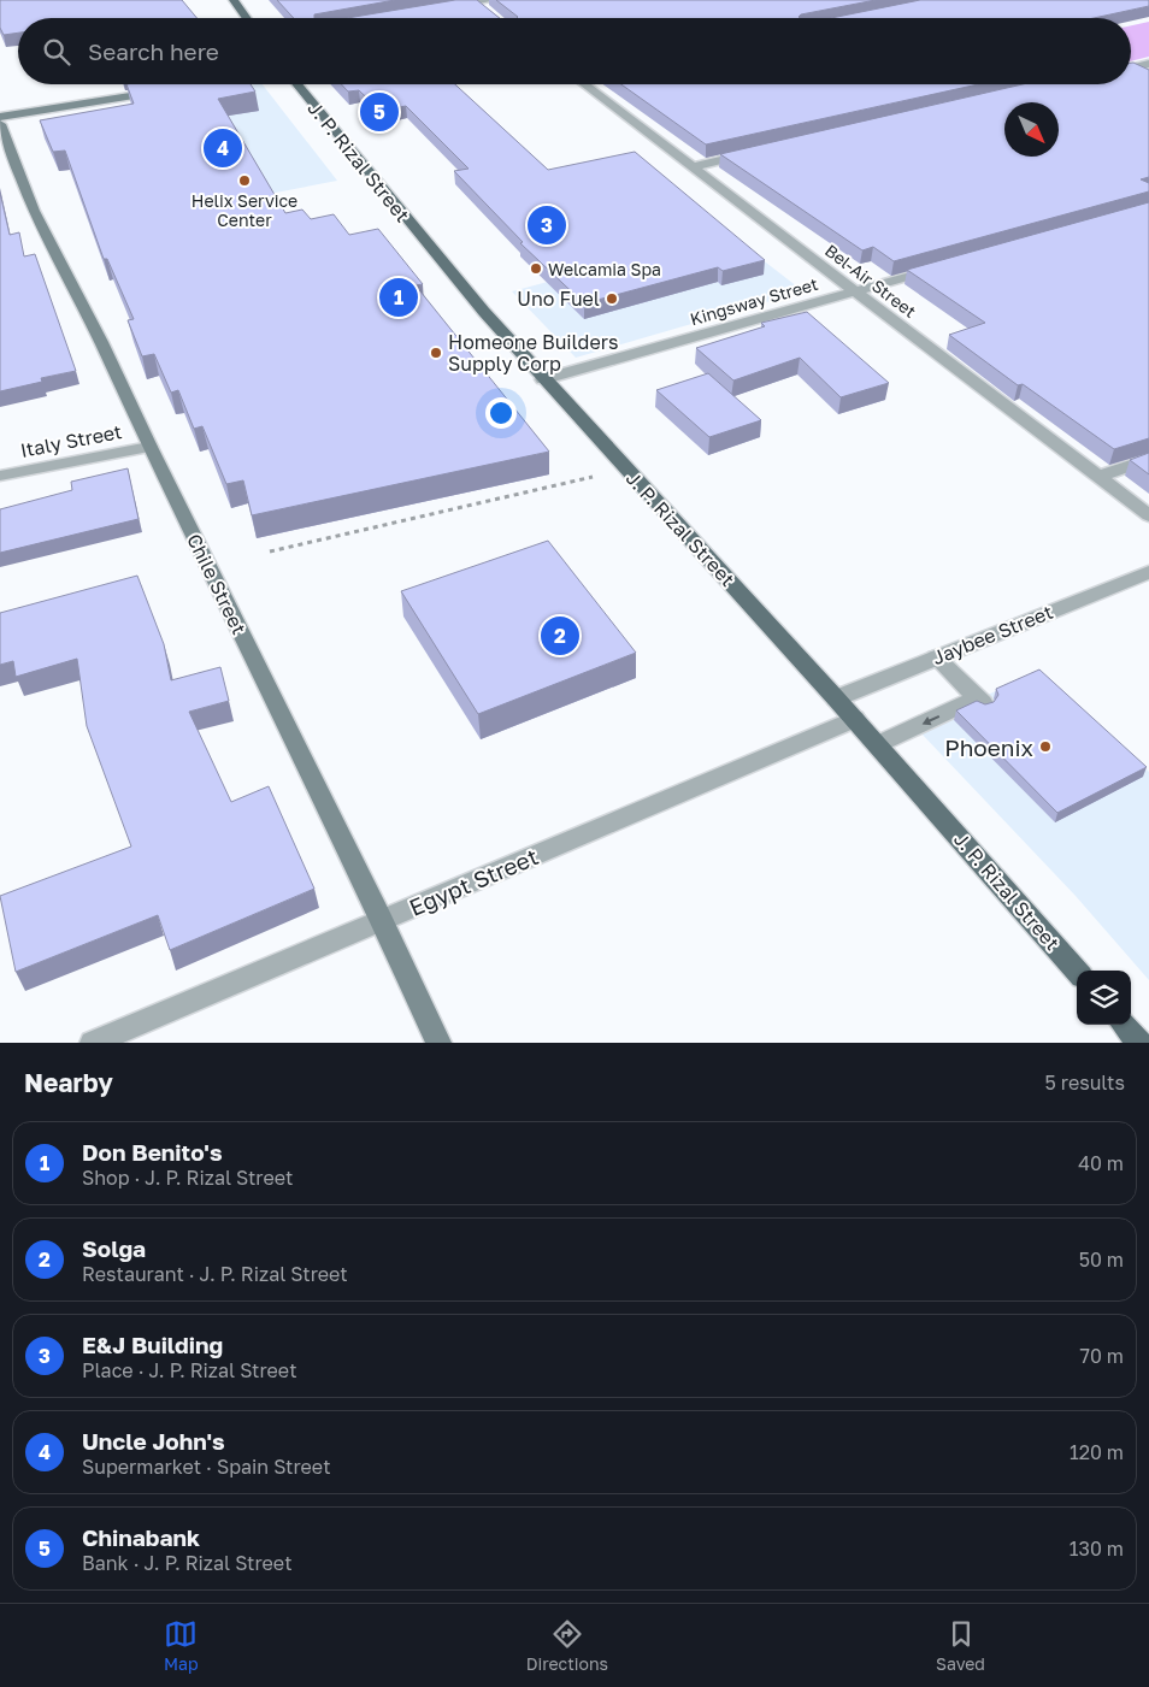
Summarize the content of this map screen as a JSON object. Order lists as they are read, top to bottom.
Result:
{
  "streets": {
    "main road": ["J. P. Rizal Street"],
    "street": [
      "Bel-Air Street",
      "Kingsway Street",
      "Italy Street",
      "Chile Street",
      "Jaybee Street",
      "Egypt Street"
    ]
  },
  "crossings": [
    ["J. P. Rizal Street", "Kingsway Street"],
    ["J. P. Rizal Street", "Jaybee Street"],
    ["J. P. Rizal Street", "Egypt Street"],
    ["Bel-Air Street", "Kingsway Street"],
    ["Italy Street", "Chile Street"],
    ["Chile Street", "Egypt Street"]
  ],
  "places": [
    "Helix Service Center",
    "Welcamia Spa",
    "Uno Fuel",
    "Homeone Builders Supply Corp",
    "Phoenix"
  ],
  "north": "bottom right",
  "page": {
    "search": "Search here",
    "pins": [
      "5",
      "4",
      "3",
      "1",
      "2"
    ],
    "heading": ["Nearby", "5 results"],
    "list": [
      {
        "mark": "1",
        "name": "Don Benito's",
        "note": "Shop · J. P. Rizal Street",
        "value": "40 m"
      },
      {
        "mark": "2",
        "name": "Solga",
        "note": "Restaurant · J. P. Rizal Street",
        "value": "50 m"
      },
      {
        "mark": "3",
        "name": "E&J Building",
        "note": "Place · J. P. Rizal Street",
        "value": "70 m"
      },
      {
        "mark": "4",
        "name": "Uncle John's",
        "note": "Supermarket · Spain Street",
        "value": "120 m"
      },
      {
        "mark": "5",
        "name": "Chinabank",
        "note": "Bank · J. P. Rizal Street",
        "value": "130 m"
      }
    ],
    "nav": ["Map", "Directions", "Saved"]
  }
}
